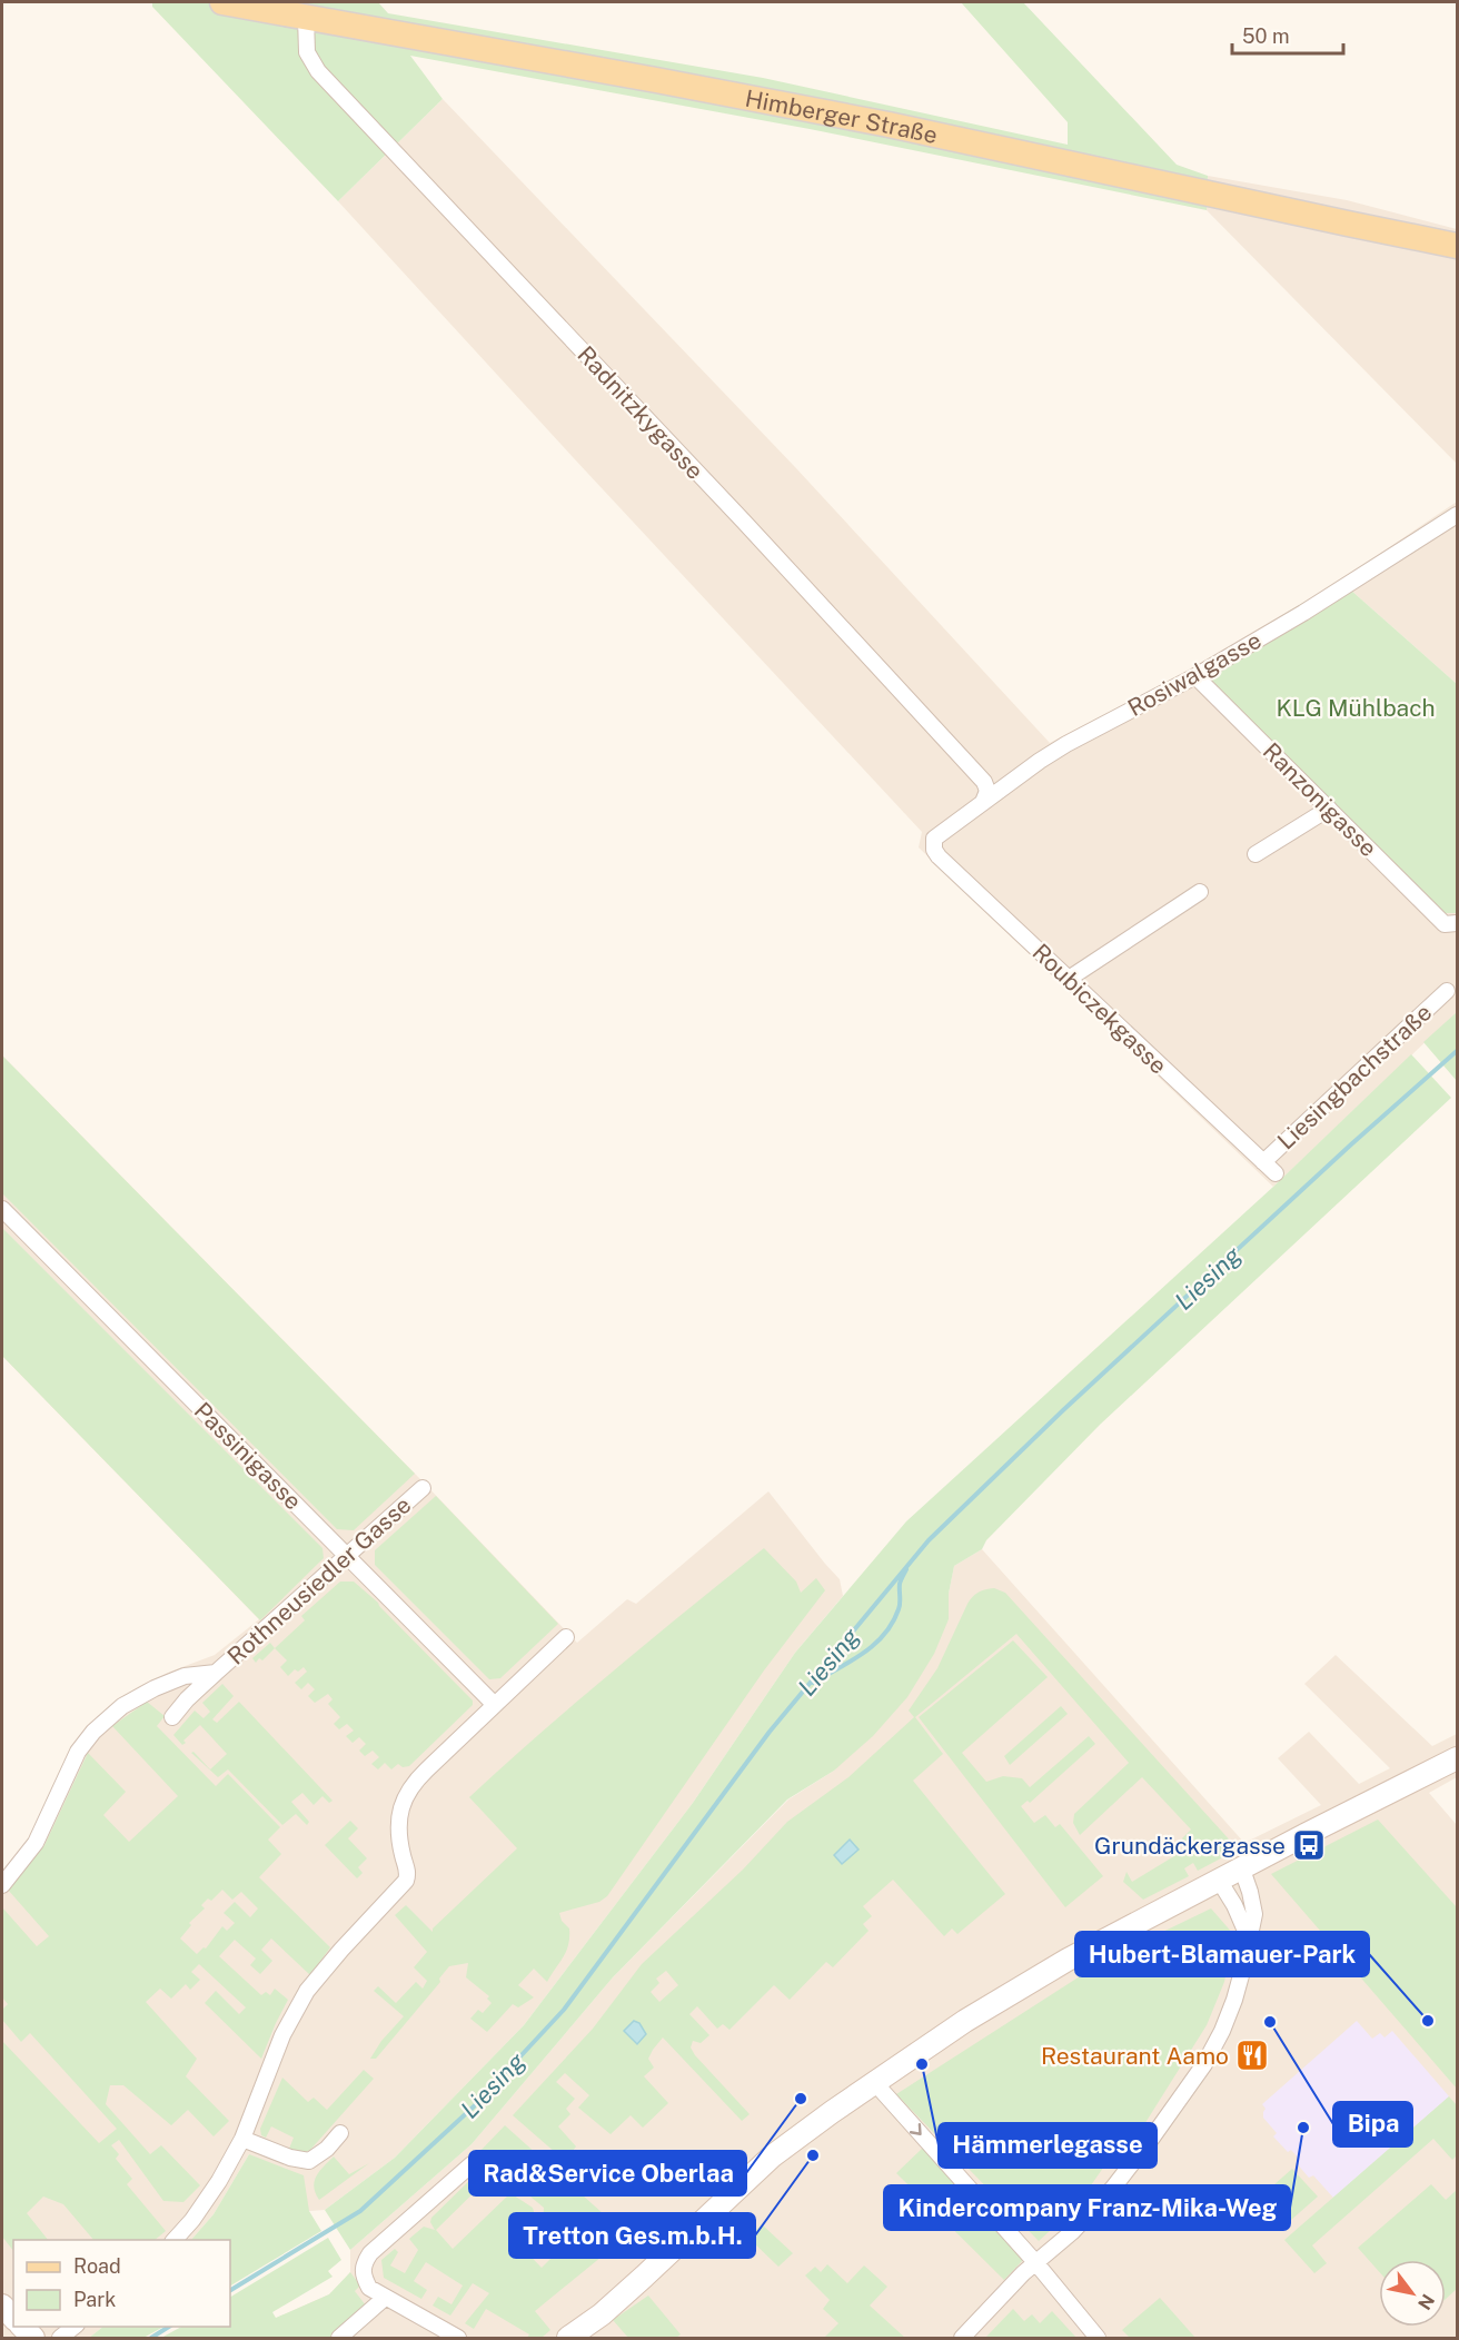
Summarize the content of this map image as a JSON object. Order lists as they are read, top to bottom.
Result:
{
  "streets": {
    "main road": ["Himberger Straße"],
    "street": [
      "Radnitzkygasse",
      "Rosiwalgasse",
      "Ranzonigasse",
      "Roubiczekgasse",
      "Liesingbachstraße",
      "Passinigasse",
      "Rothneusiedler Gasse"
    ]
  },
  "crossings": [
    ["Himberger Straße", "Radnitzkygasse"],
    ["Radnitzkygasse", "Rosiwalgasse"],
    ["Rosiwalgasse", "Ranzonigasse"],
    ["Rosiwalgasse", "Roubiczekgasse"],
    ["Roubiczekgasse", "Liesingbachstraße"],
    ["Passinigasse", "Rothneusiedler Gasse"]
  ],
  "water": ["Liesing"],
  "parks": ["KLG Mühlbach"],
  "places": {
    "bus stop": ["Grundäckergasse"],
    "other": [
      "Hubert-Blamauer-Park",
      "Bipa",
      "Hämmerlegasse",
      "Rad&Service Oberlaa",
      "Kindercompany Franz-Mika-Weg",
      "Tretton Ges.m.b.H."
    ],
    "restaurant": ["Restaurant Aamo"]
  },
  "legend": ["Road", "Park"],
  "scale_bar": "50 m",
  "north": "bottom right"
}
